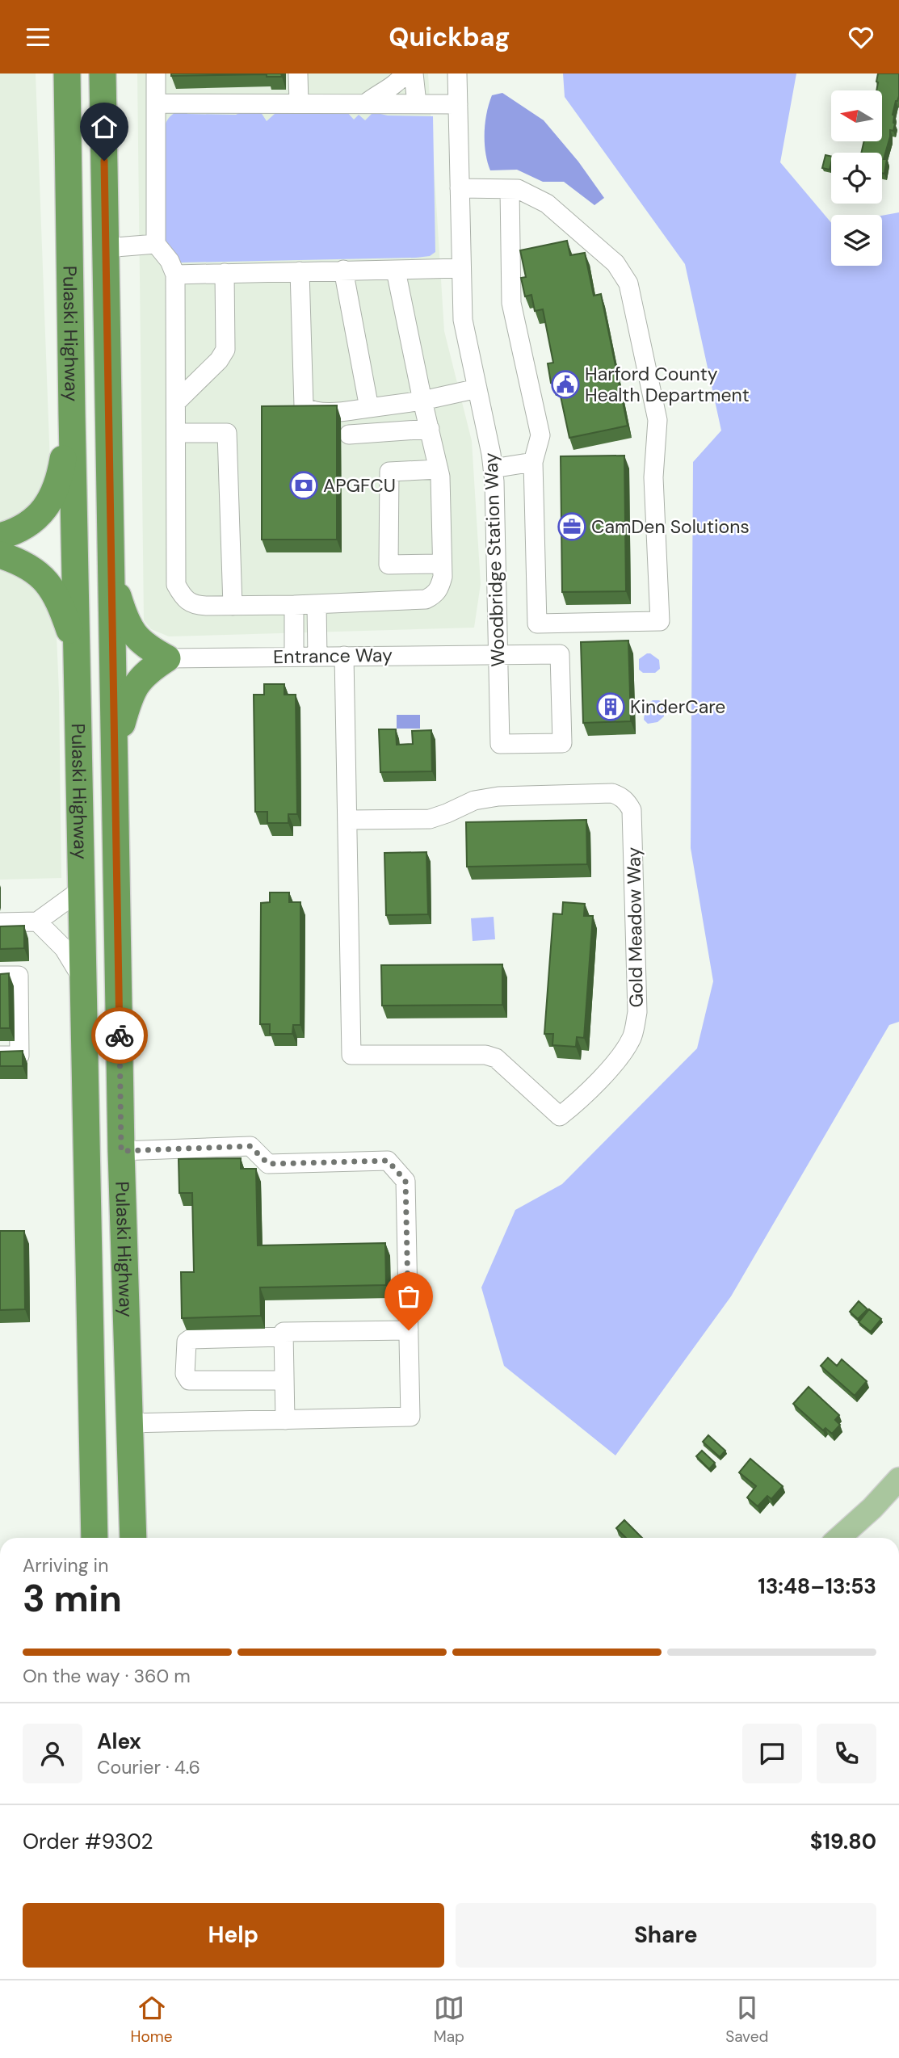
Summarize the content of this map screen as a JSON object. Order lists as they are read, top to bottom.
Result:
{
  "streets": {
    "highway": ["Pulaski Highway"],
    "street": ["Woodbridge Station Way", "Entrance Way", "Gold Meadow Way"]
  },
  "crossings": [
    ["Woodbridge Station Way", "Entrance Way"],
    ["Entrance Way", "Gold Meadow Way"]
  ],
  "places": {
    "public building": ["Harford County Health Department"],
    "bank": ["APGFCU"],
    "office": ["CamDen Solutions"],
    "building": ["KinderCare"]
  },
  "north": "left",
  "page": {
    "header": "Quickbag",
    "heading": ["3 min", "Arriving in", "13:48–13:53"],
    "panel": [
      "Alex",
      "Courier · 4.6",
      "Order #9302",
      "$19.80"
    ],
    "bar": "On the way · 360 m",
    "buttons": ["Help", "Share"],
    "tabs": ["Home", "Map", "Saved"]
  }
}
